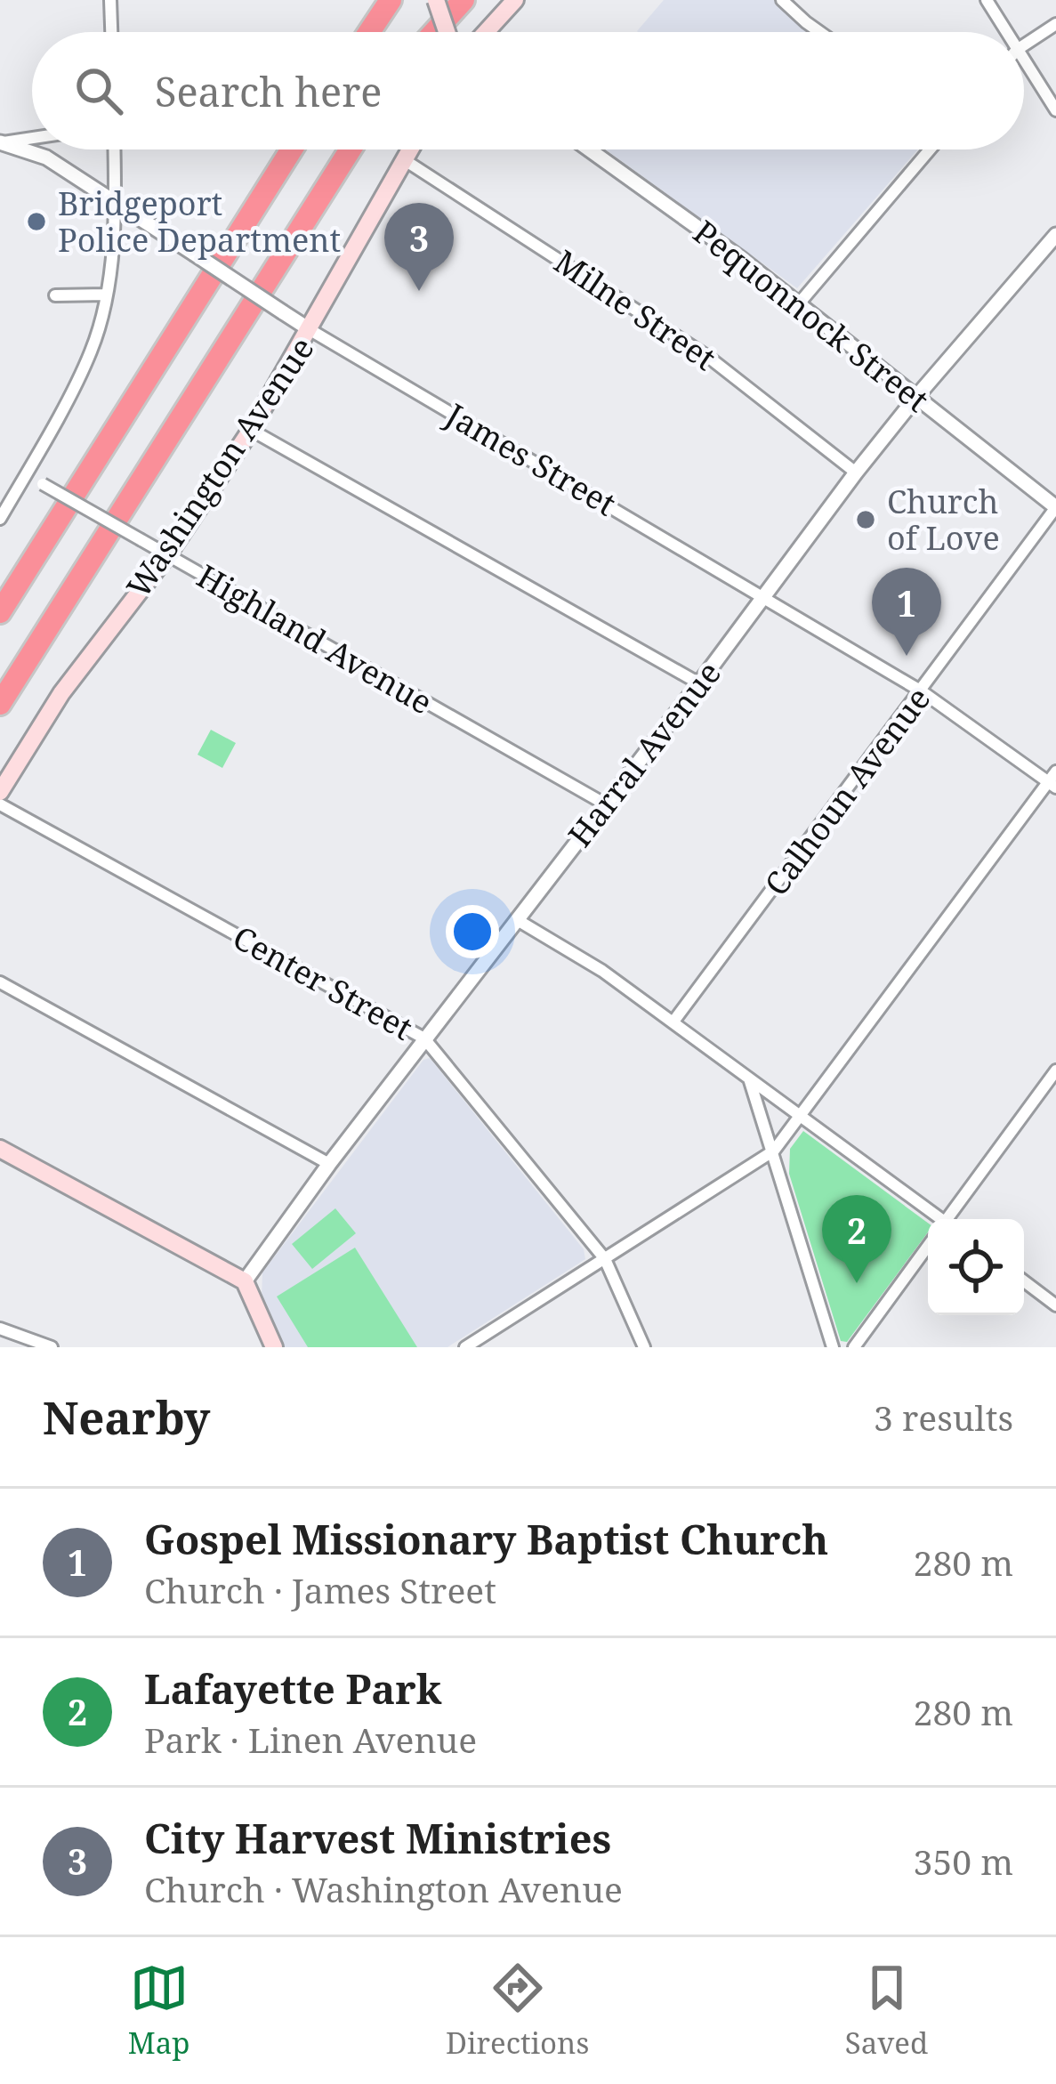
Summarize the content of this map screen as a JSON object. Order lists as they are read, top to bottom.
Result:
{
  "streets": {
    "main road": ["Washington Avenue"],
    "street": [
      "Milne Street",
      "Pequonnock Street",
      "James Street",
      "Highland Avenue",
      "Harral Avenue",
      "Calhoun Avenue",
      "Center Street"
    ]
  },
  "crossings": [
    ["Milne Street", "Washington Avenue"],
    ["Milne Street", "Harral Avenue"],
    ["Pequonnock Street", "Harral Avenue"],
    ["Pequonnock Street", "Calhoun Avenue"],
    ["James Street", "Washington Avenue"],
    ["James Street", "Harral Avenue"],
    ["James Street", "Calhoun Avenue"],
    ["Washington Avenue", "Highland Avenue"],
    ["Highland Avenue", "Harral Avenue"],
    ["Harral Avenue", "Center Street"]
  ],
  "places": ["Bridgeport Police Department", "Church of Love"],
  "page": {
    "search": "Search here",
    "pins": ["3", "1", "2"],
    "heading": ["Nearby", "3 results"],
    "list": [
      {
        "mark": "1",
        "name": "Gospel Missionary Baptist Church",
        "note": "Church · James Street",
        "value": "280 m"
      },
      {
        "mark": "2",
        "name": "Lafayette Park",
        "note": "Park · Linen Avenue",
        "value": "280 m"
      },
      {
        "mark": "3",
        "name": "City Harvest Ministries",
        "note": "Church · Washington Avenue",
        "value": "350 m"
      }
    ],
    "nav": ["Map", "Directions", "Saved"]
  }
}
